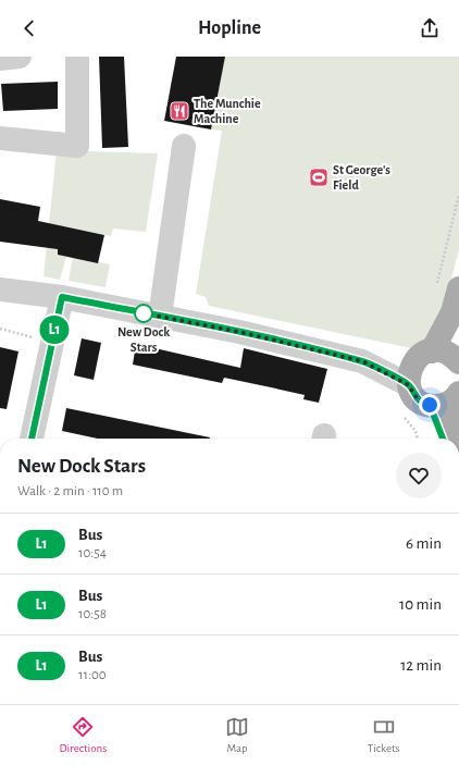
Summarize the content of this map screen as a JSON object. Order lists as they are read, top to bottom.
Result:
{
  "places": {
    "restaurant": ["The Munchie Machine"],
    "sports": ["St George's Field"],
    "other": ["New Dock Stars"]
  },
  "lines": ["bus line L1"],
  "page": {
    "header": "Hopline",
    "on_map": "L1",
    "heading": ["New Dock Stars", "Walk · 2 min · 110 m"],
    "list": [
      {
        "mark": "L1",
        "name": "Bus",
        "note": "10:54",
        "value": "6 min"
      },
      {
        "mark": "L1",
        "name": "Bus",
        "note": "10:58",
        "value": "10 min"
      },
      {
        "mark": "L1",
        "name": "Bus",
        "note": "11:00",
        "value": "12 min"
      }
    ],
    "tabs": ["Directions", "Map", "Tickets"]
  }
}
